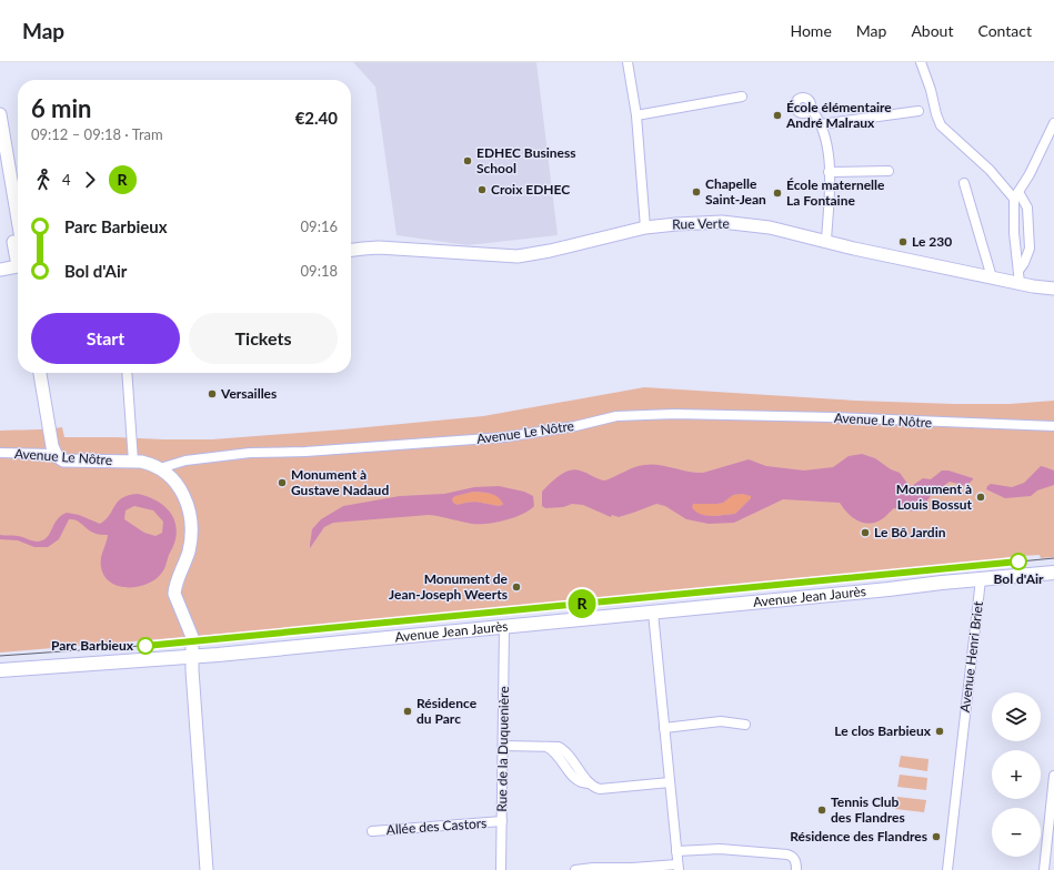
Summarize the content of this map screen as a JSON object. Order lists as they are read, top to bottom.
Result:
{
  "streets": {
    "main road": ["Avenue Jean Jaurès"],
    "street": [
      "Rue Verte",
      "Avenue Le Nôtre",
      "Avenue Henri Briet",
      "Rue de la Duquenière",
      "Allée des Castors"
    ]
  },
  "crossings": [
    ["Avenue Jean Jaurès", "Avenue Henri Briet"],
    ["Avenue Jean Jaurès", "Rue de la Duquenière"],
    ["Rue de la Duquenière", "Allée des Castors"]
  ],
  "places": [
    "École élémentaire André Malraux",
    "EDHEC Business School",
    "Croix EDHEC",
    "Chapelle Saint-Jean",
    "École maternelle La Fontaine",
    "Le 230",
    "Versailles",
    "Monument à Gustave Nadaud",
    "Monument à Louis Bossut",
    "Le Bô Jardin",
    "Bol d'Air",
    "Monument de Jean-Joseph Weerts",
    "Parc Barbieux",
    "Résidence du Parc",
    "Le clos Barbieux",
    "Tennis Club des Flandres",
    "Résidence des Flandres"
  ],
  "lines": ["tram line R"],
  "page": {
    "header": "Map",
    "nav": [
      "Home",
      "Map",
      "About",
      "Contact"
    ],
    "on_map": "R",
    "heading": ["6 min", "09:12 – 09:18 · Tram", "€2.40"],
    "legs": ["4", "R"],
    "list": [
      {
        "name": "Parc Barbieux",
        "value": "09:16"
      },
      {
        "name": "Bol d'Air",
        "value": "09:18"
      }
    ],
    "buttons": ["Start", "Tickets"],
    "map_buttons": ["+", "−"]
  }
}
